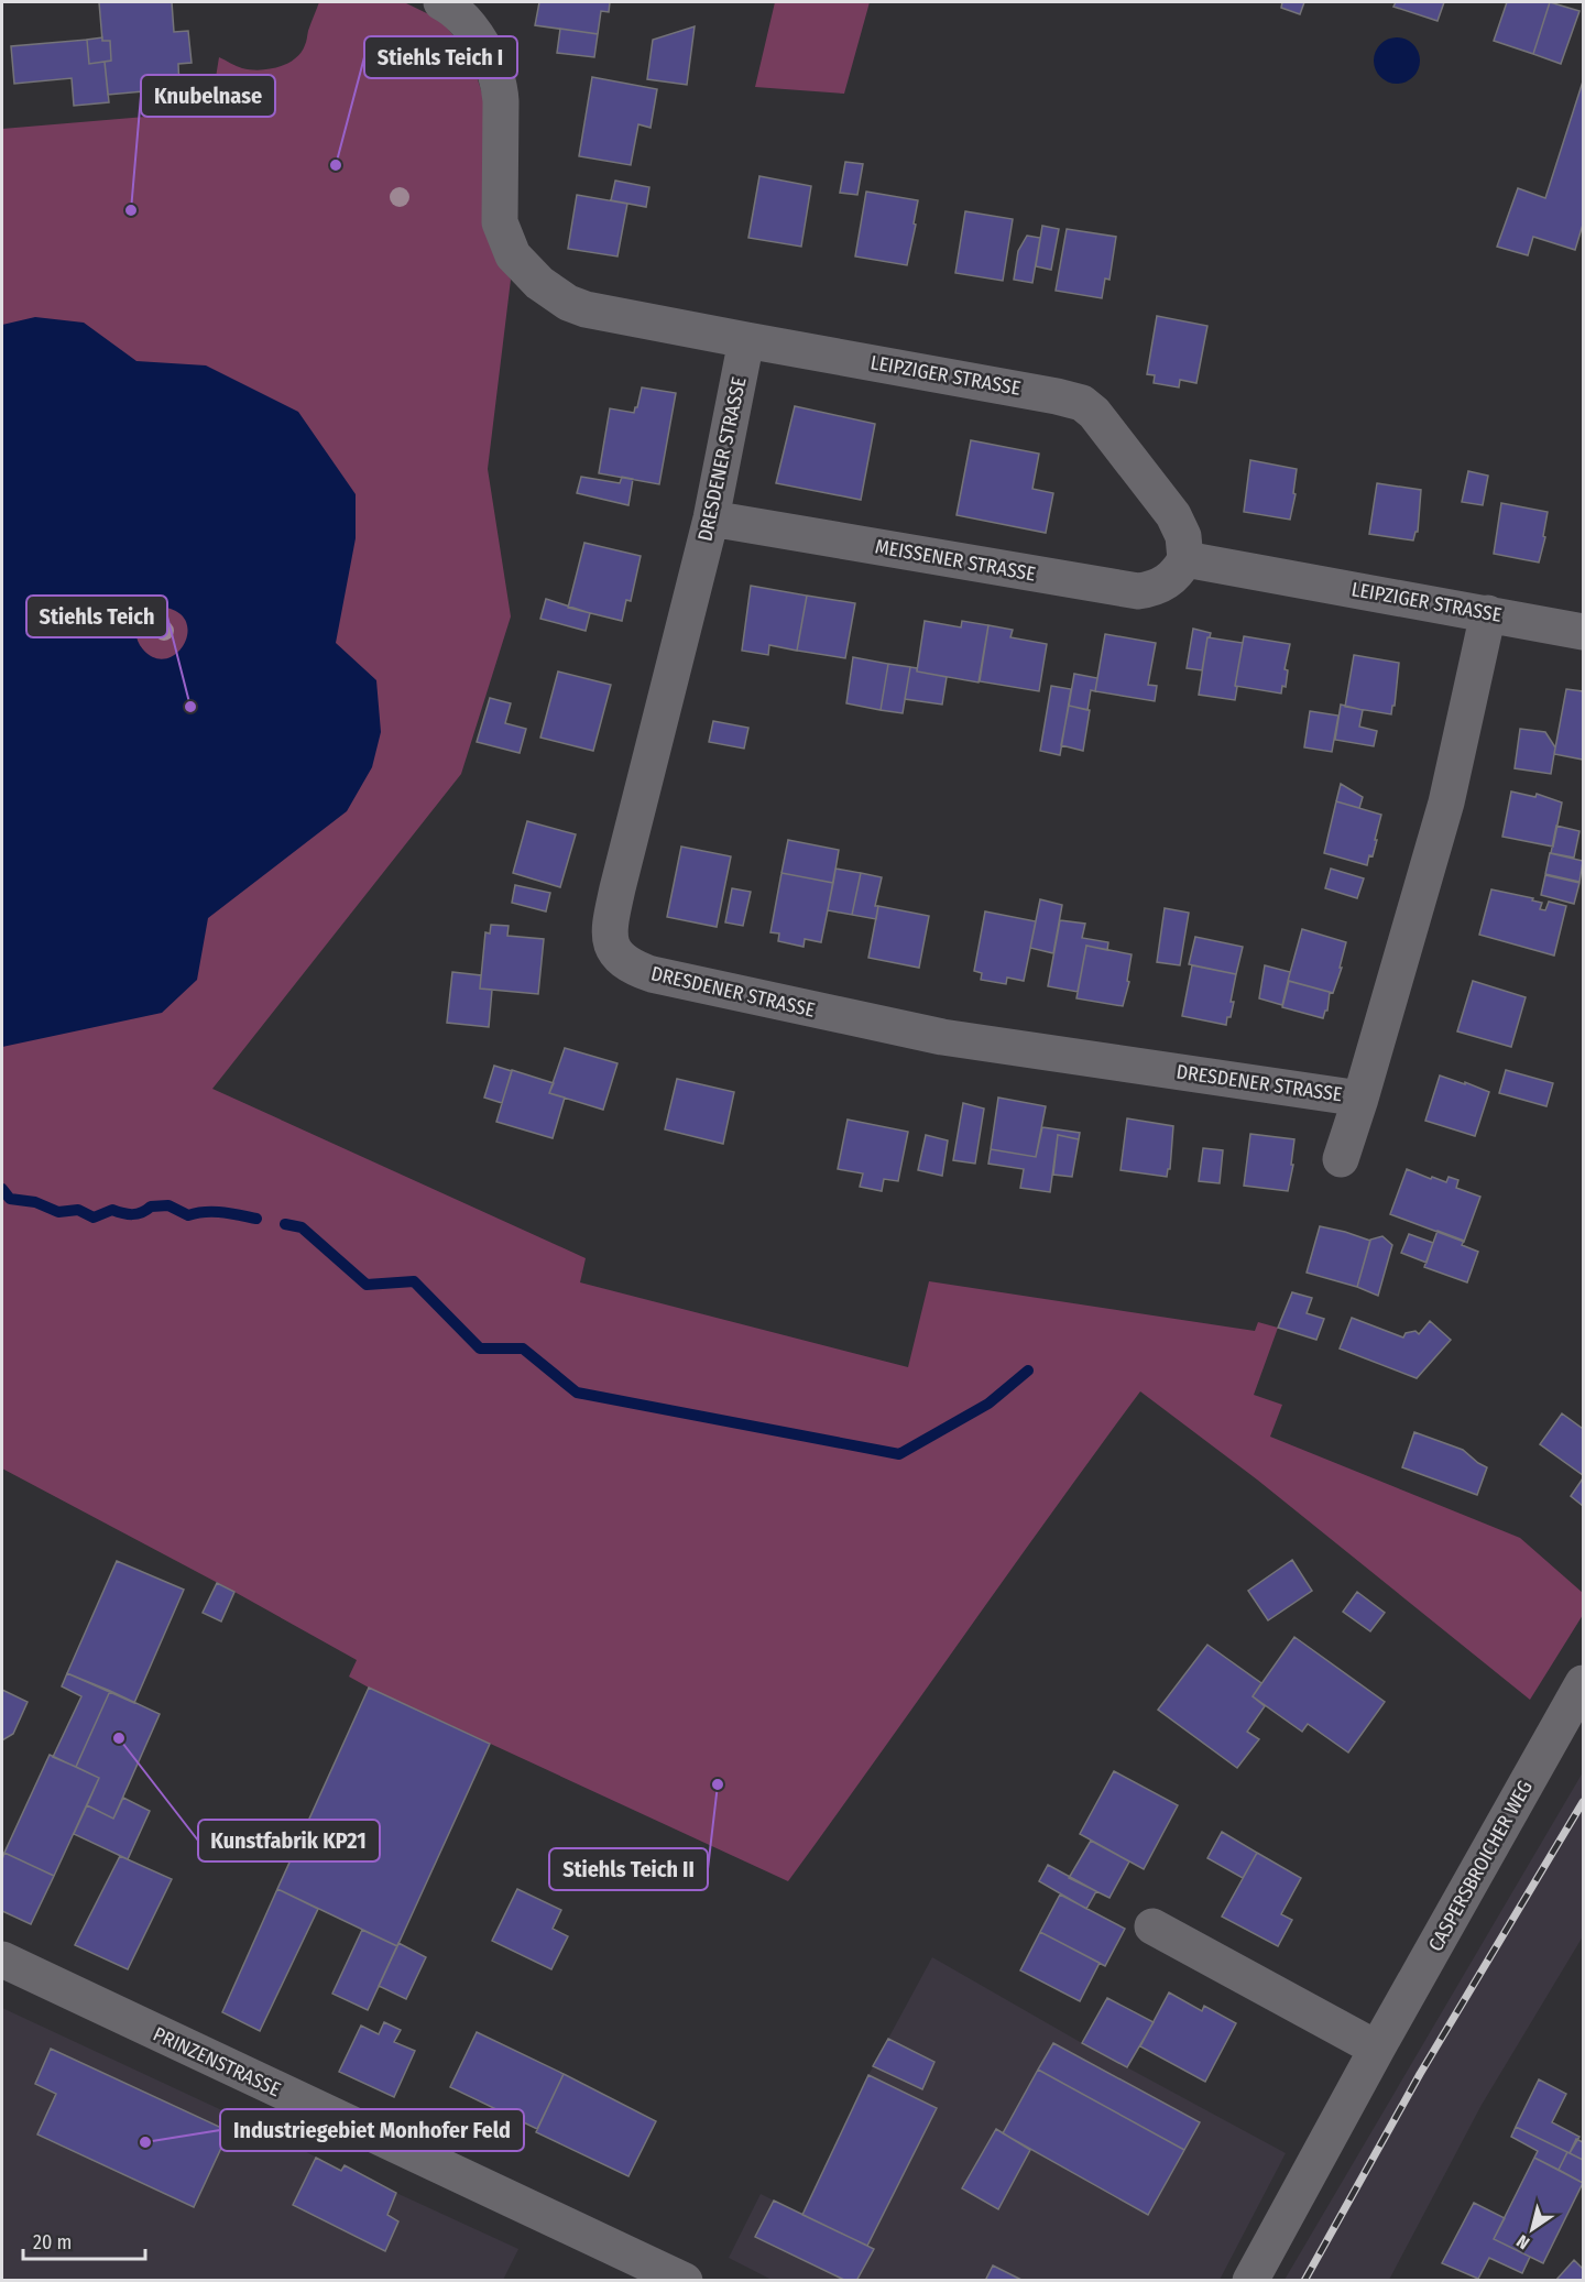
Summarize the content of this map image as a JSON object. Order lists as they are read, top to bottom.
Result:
{
  "streets": {
    "street": [
      "LEIPZIGER STRASSE",
      "DRESDENER STRASSE",
      "MEISSENER STRASSE",
      "CASPERSBROICHER WEG",
      "PRINZENSTRASSE"
    ]
  },
  "crossings": [
    ["LEIPZIGER STRASSE", "DRESDENER STRASSE"],
    ["LEIPZIGER STRASSE", "MEISSENER STRASSE"],
    ["DRESDENER STRASSE", "MEISSENER STRASSE"]
  ],
  "places": [
    "Stiehls Teich I",
    "Knubelnase",
    "Stiehls Teich",
    "Kunstfabrik KP21",
    "Stiehls Teich II",
    "Industriegebiet Monhofer Feld"
  ],
  "scale_bar": "20 m",
  "north": "bottom left"
}
